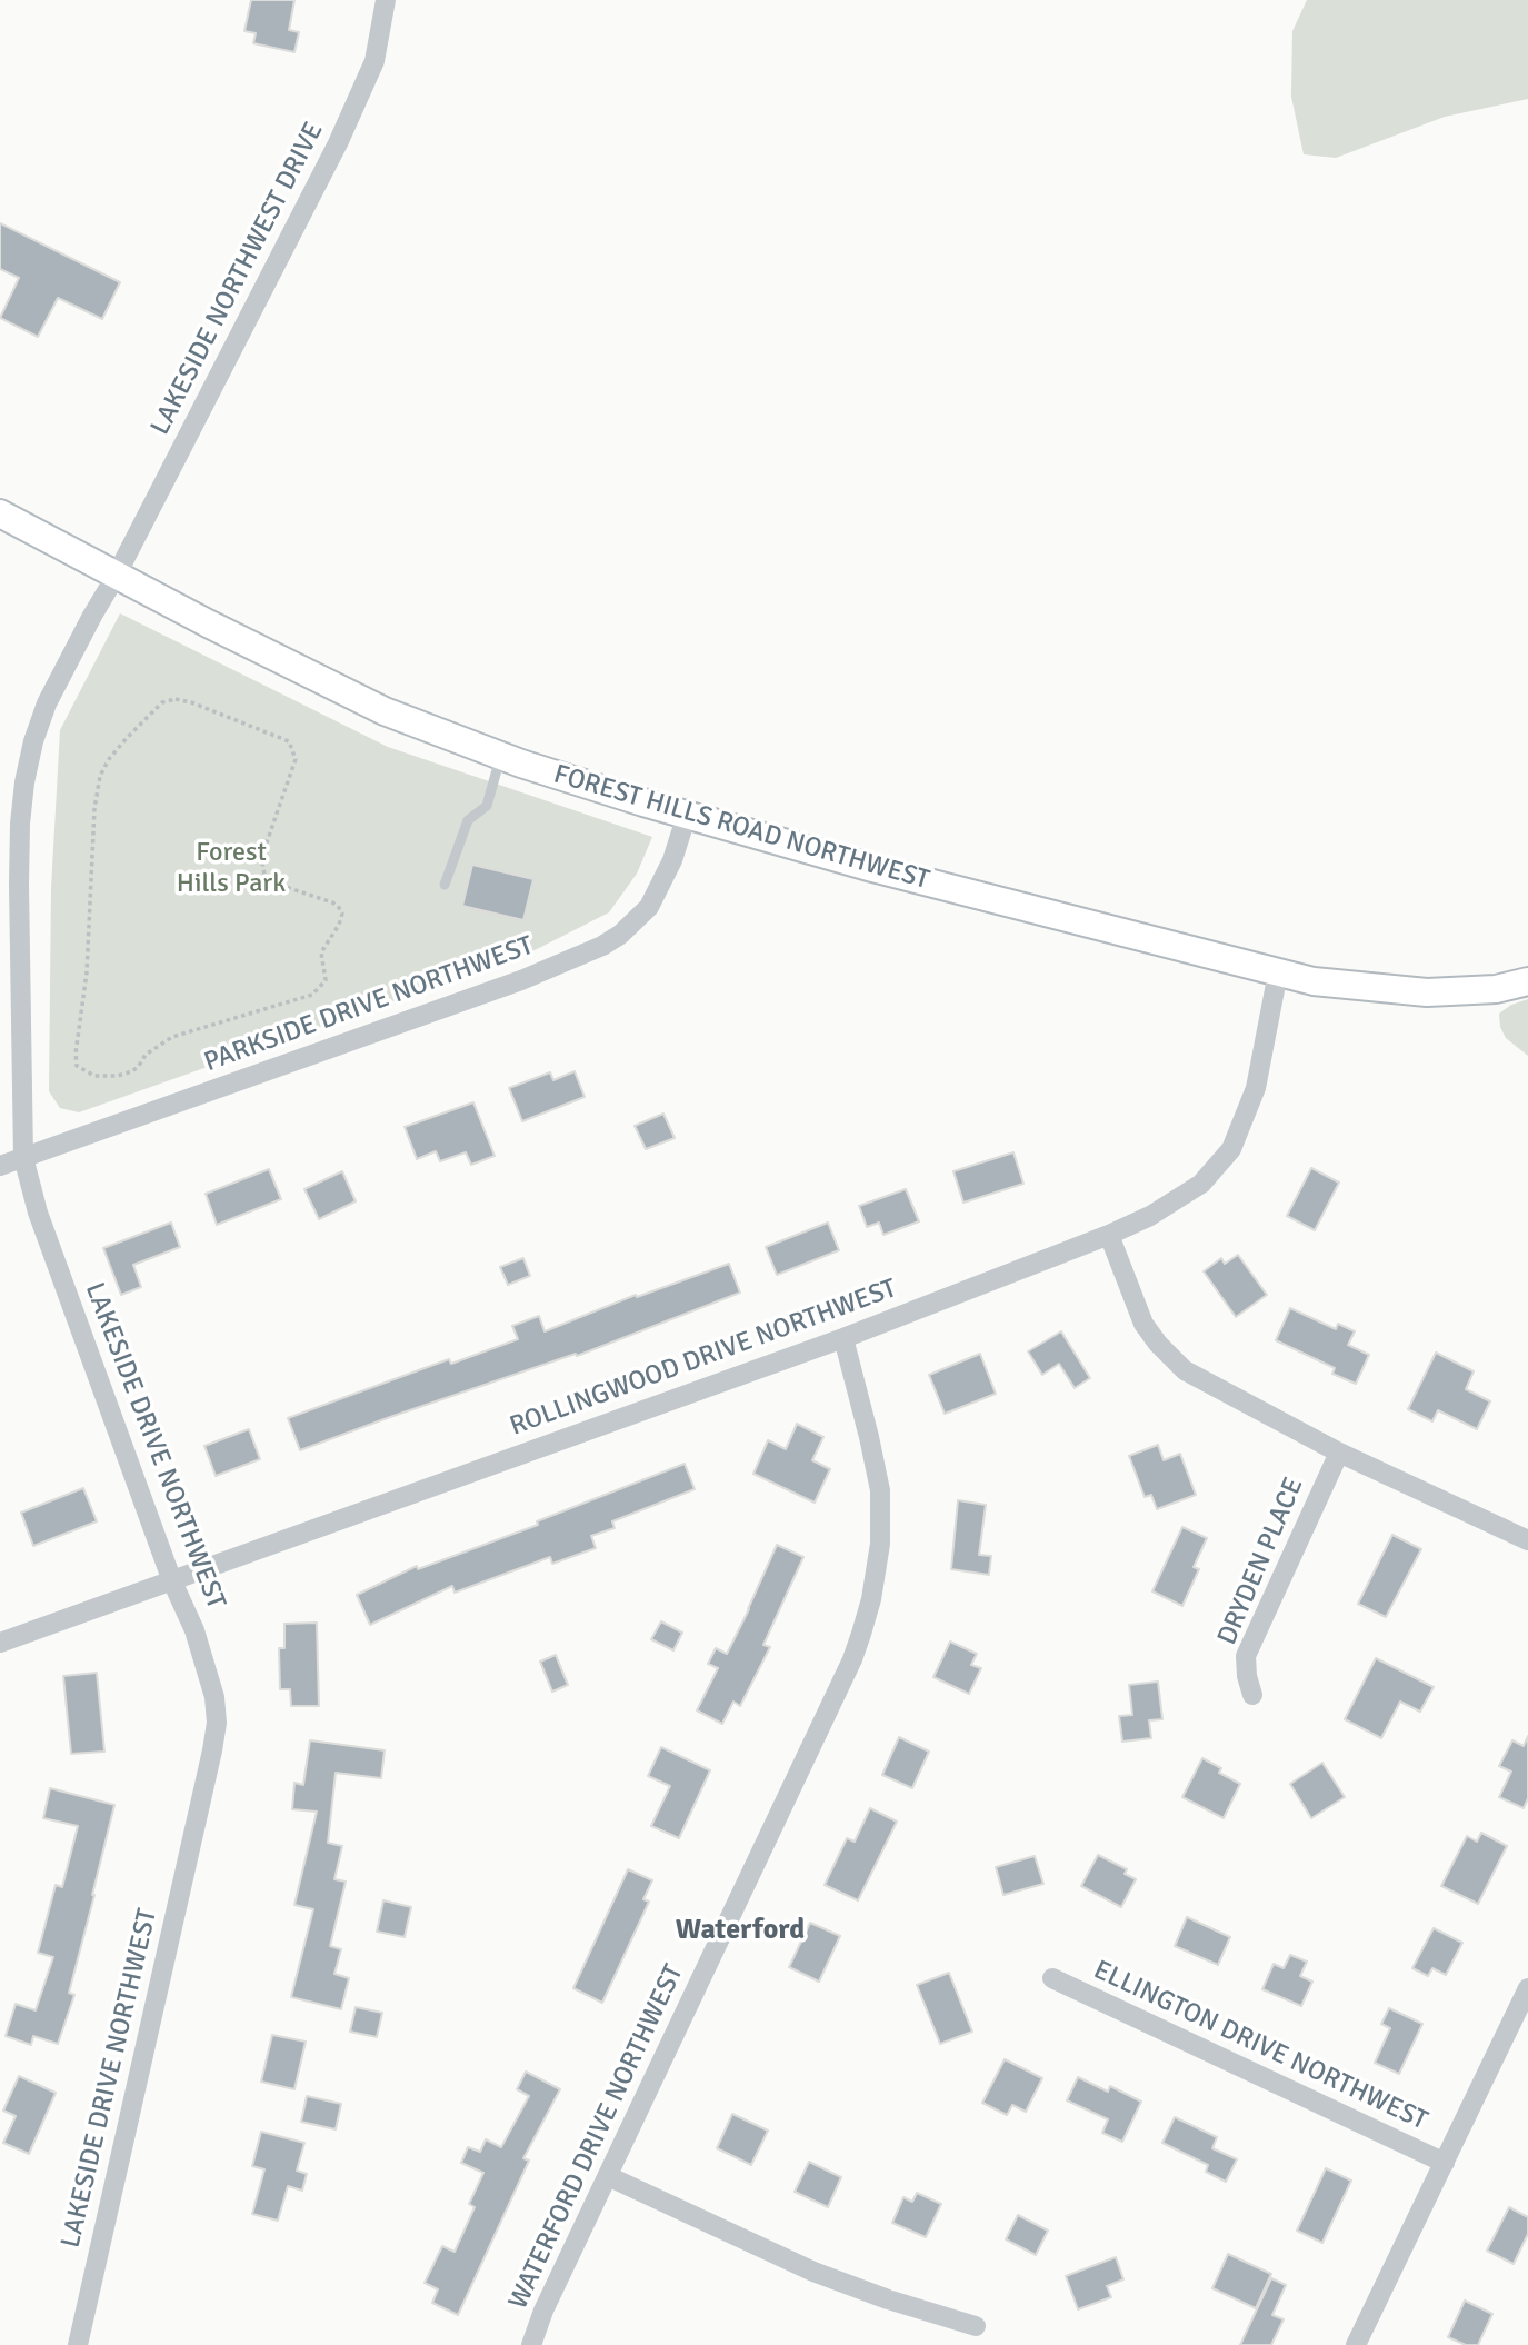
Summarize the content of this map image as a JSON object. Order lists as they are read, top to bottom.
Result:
{
  "streets": {
    "main road": ["FOREST HILLS ROAD NORTHWEST"],
    "street": [
      "LAKESIDE NORTHWEST DRIVE",
      "PARKSIDE DRIVE NORTHWEST",
      "ROLLINGWOOD DRIVE NORTHWEST",
      "LAKESIDE DRIVE NORTHWEST",
      "DRYDEN PLACE",
      "ELLINGTON DRIVE NORTHWEST",
      "WATERFORD DRIVE NORTHWEST"
    ]
  },
  "crossings": [
    ["LAKESIDE NORTHWEST DRIVE", "FOREST HILLS ROAD NORTHWEST"],
    ["LAKESIDE NORTHWEST DRIVE", "LAKESIDE DRIVE NORTHWEST"],
    ["FOREST HILLS ROAD NORTHWEST", "PARKSIDE DRIVE NORTHWEST"],
    ["FOREST HILLS ROAD NORTHWEST", "ROLLINGWOOD DRIVE NORTHWEST"],
    ["FOREST HILLS ROAD NORTHWEST", "LAKESIDE DRIVE NORTHWEST"],
    ["PARKSIDE DRIVE NORTHWEST", "LAKESIDE DRIVE NORTHWEST"],
    ["ROLLINGWOOD DRIVE NORTHWEST", "LAKESIDE DRIVE NORTHWEST"],
    ["ROLLINGWOOD DRIVE NORTHWEST", "WATERFORD DRIVE NORTHWEST"]
  ],
  "districts": ["Waterford"],
  "parks": ["Forest Hills Park"]
}
